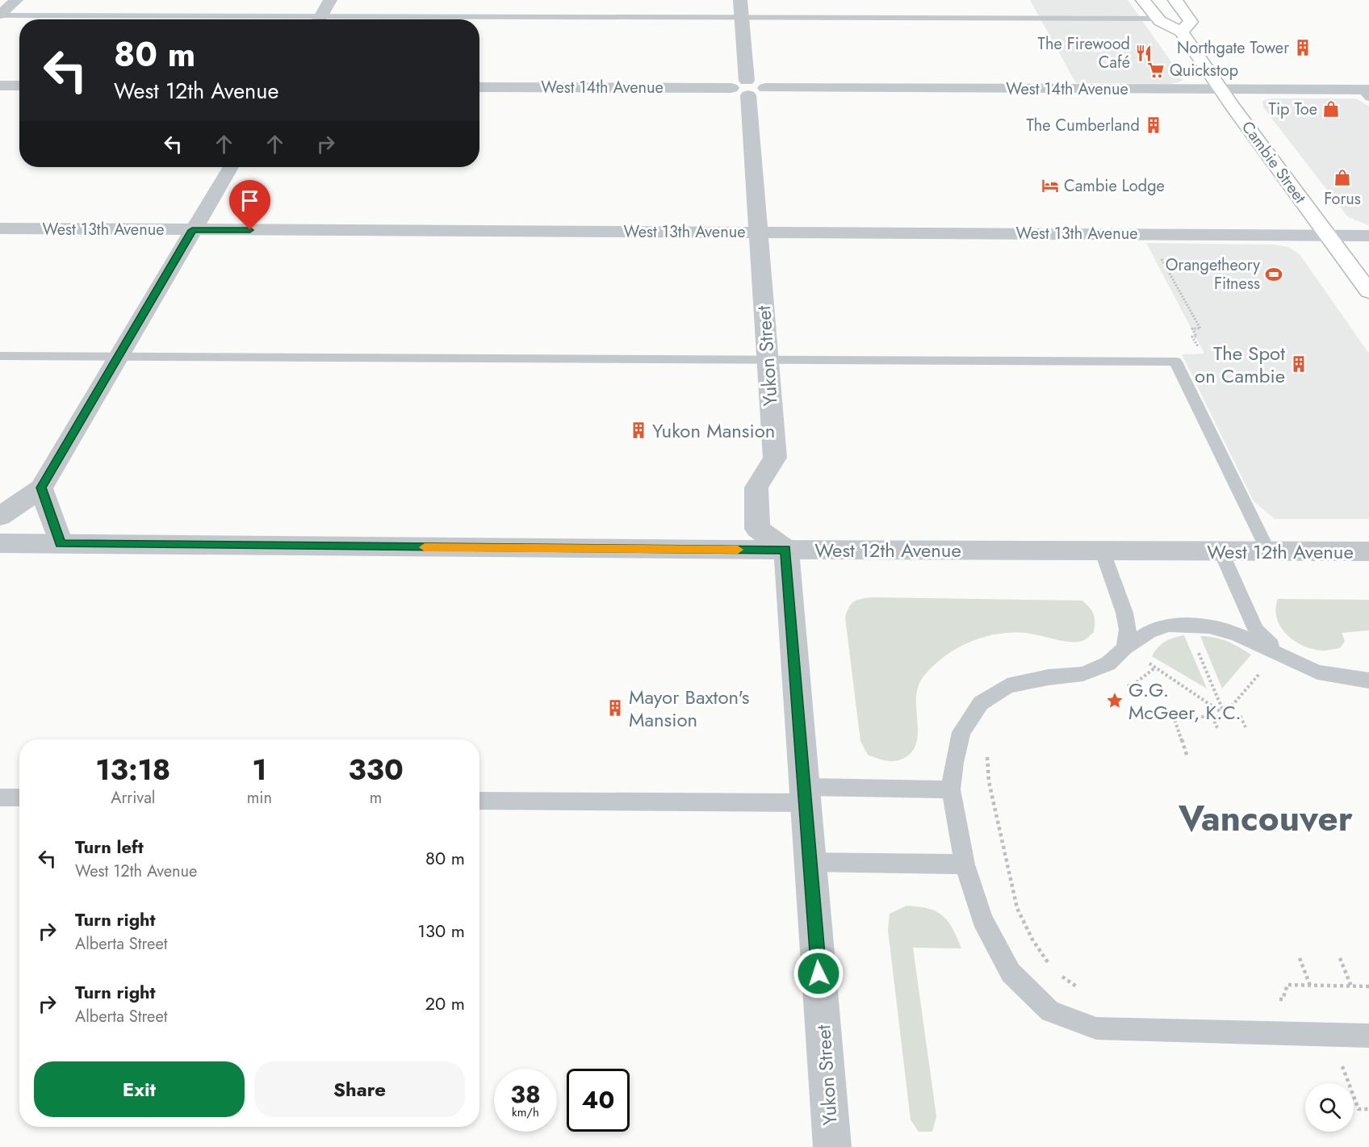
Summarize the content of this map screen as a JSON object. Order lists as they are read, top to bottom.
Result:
{
  "streets": {
    "main road": ["Cambie Street"],
    "street": [
      "West 14th Avenue",
      "West 13th Avenue",
      "Yukon Street",
      "West 12th Avenue"
    ]
  },
  "crossings": [
    ["West 14th Avenue", "Cambie Street"],
    ["West 14th Avenue", "Yukon Street"],
    ["Cambie Street", "West 13th Avenue"],
    ["West 13th Avenue", "Yukon Street"],
    ["Yukon Street", "West 12th Avenue"]
  ],
  "districts": ["Vancouver"],
  "places": {
    "building": [
      "Northgate Tower",
      "The Cumberland",
      "The Spot on Cambie",
      "Yukon Mansion",
      "Mayor Baxton's Mansion"
    ],
    "restaurant": ["The Firewood Café"],
    "supermarket": ["Quickstop"],
    "shop": ["Tip Toe", "Forus"],
    "hotel": ["Cambie Lodge"],
    "sports": ["Orangetheory Fitness"],
    "place": ["G.G. McGeer, K.C."]
  },
  "page": {
    "turn": ["80 m", "West 12th Avenue"],
    "eta": [
      "13:18",
      "Arrival",
      "1",
      "min",
      "330",
      "m"
    ],
    "list": [
      {
        "name": "Turn left",
        "note": "West 12th Avenue",
        "value": "80 m"
      },
      {
        "name": "Turn right",
        "note": "Alberta Street",
        "value": "130 m"
      },
      {
        "name": "Turn right",
        "note": "Alberta Street",
        "value": "20 m"
      }
    ],
    "buttons": ["Exit", "Share"],
    "speed": "38 km/h",
    "limit": "40"
  }
}
